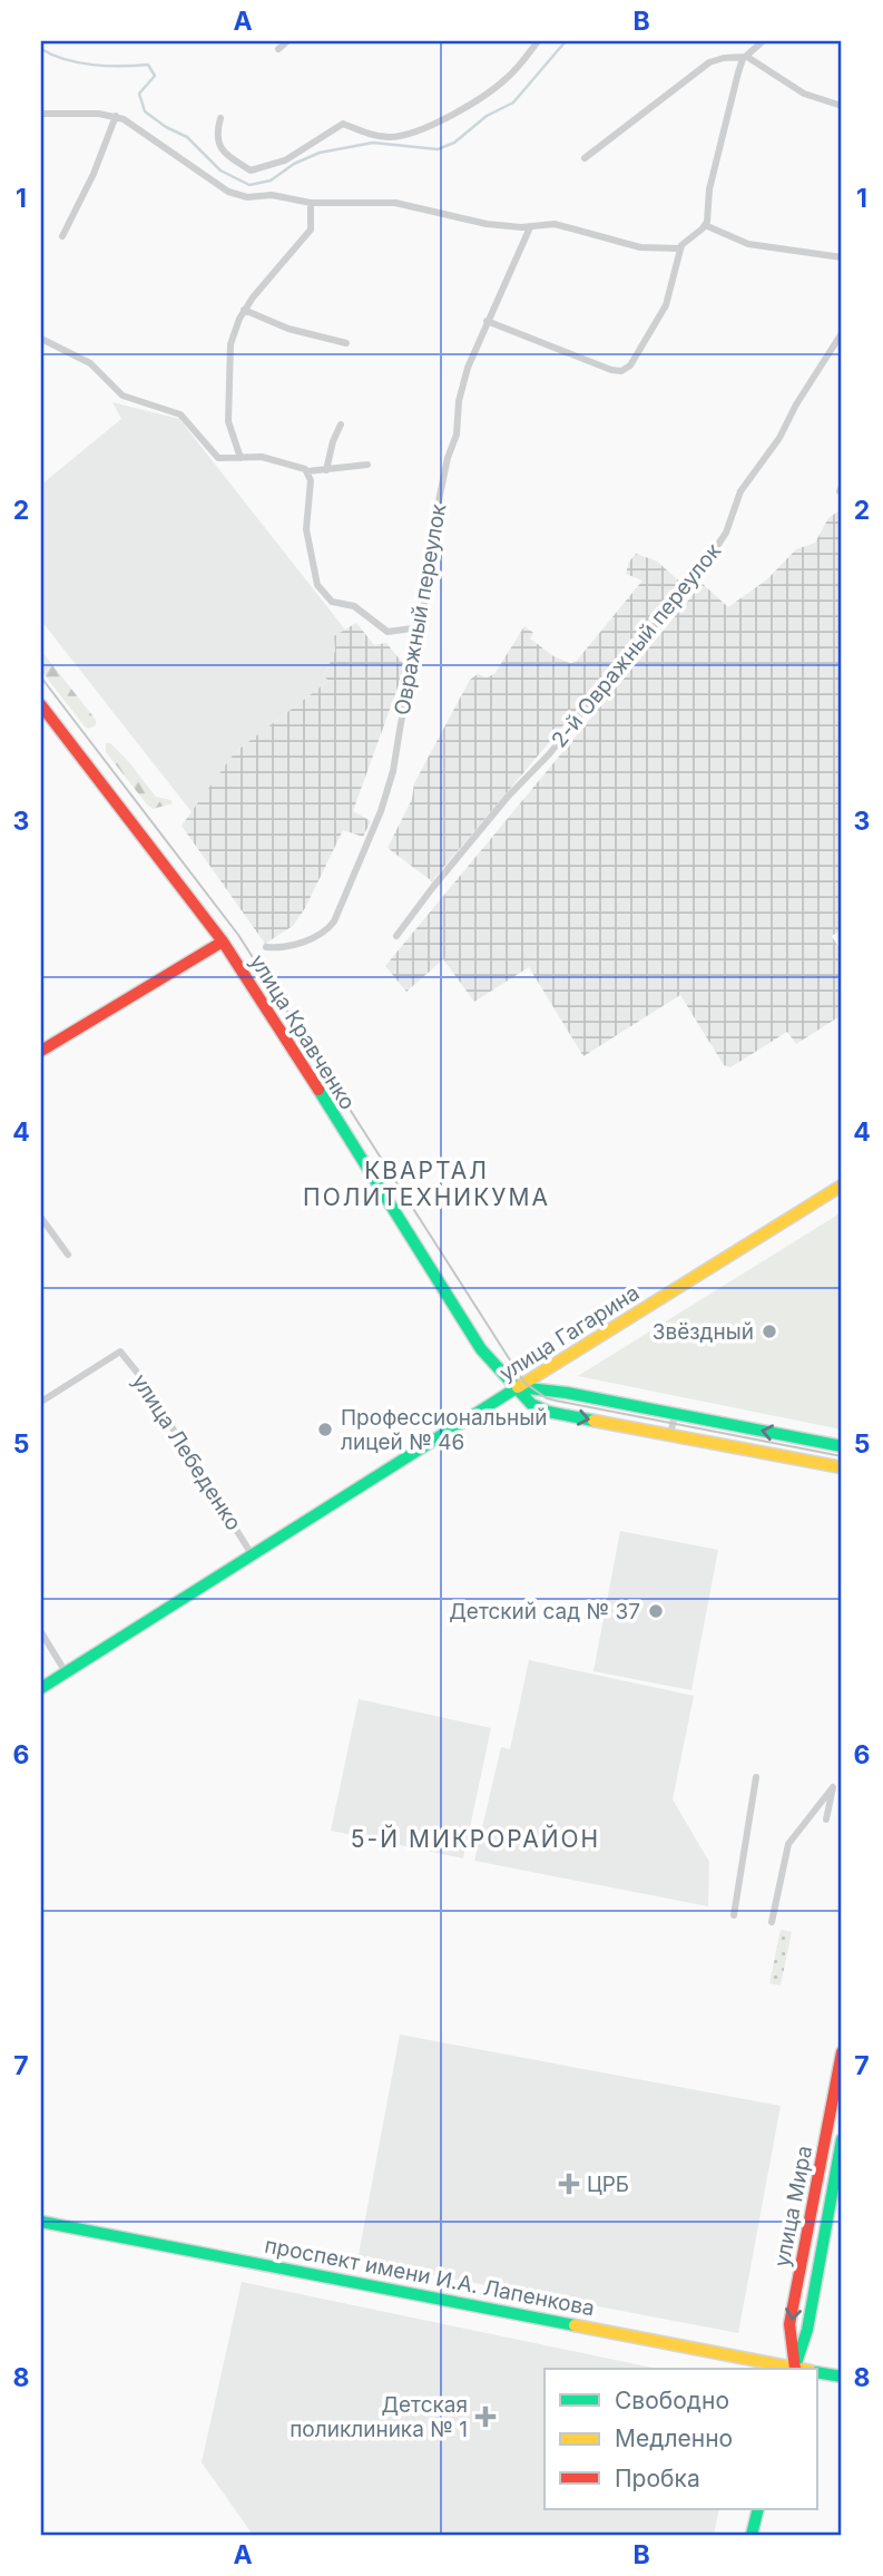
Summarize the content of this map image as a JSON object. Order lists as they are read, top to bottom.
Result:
{
  "streets": {
    "main road": [
      "улица Кравченко",
      "улица Гагарина",
      "улица Мира",
      "проспект имени И.А. Лапенкова"
    ],
    "street": ["Овражный переулок", "2-й Овражный переулок", "улица Лебеденко"]
  },
  "crossings": [
    ["улица Кравченко", "улица Гагарина"],
    ["улица Гагарина", "улица Лебеденко"]
  ],
  "districts": ["КВАРТАЛ ПОЛИТЕХНИКУМА", "5-Й МИКРОРАЙОН"],
  "places": {
    "other": ["Звёздный", "Профессиональный лицей № 46", "Детский сад № 37"],
    "health": ["ЦРБ", "Детская поликлиника № 1"]
  },
  "legend": ["Свободно", "Медленно", "Пробка"],
  "grid": {
    "columns": ["A", "B"],
    "rows": [
      "1",
      "2",
      "3",
      "4",
      "5",
      "6",
      "7",
      "8"
    ]
  }
}
